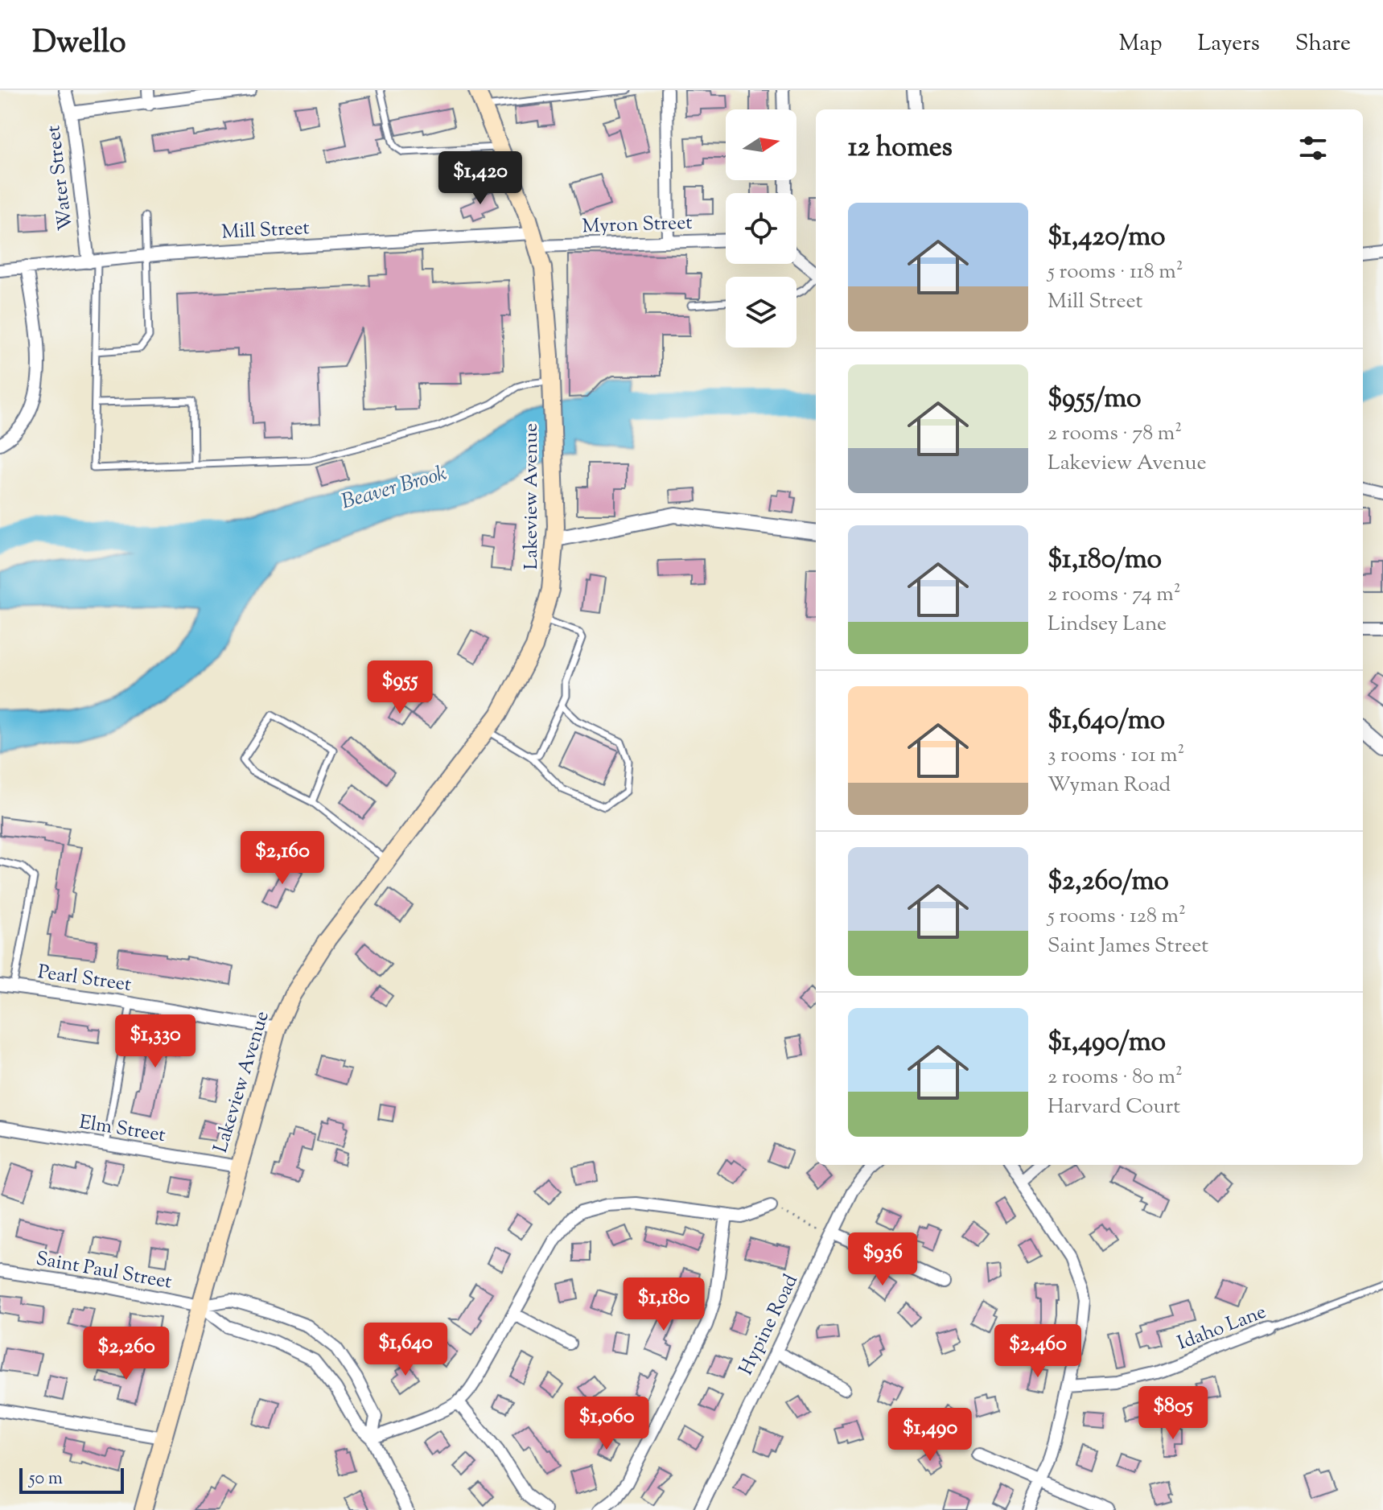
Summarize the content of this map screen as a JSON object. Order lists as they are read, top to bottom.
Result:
{
  "streets": {
    "main road": ["Lakeview Avenue"],
    "street": [
      "Water Street",
      "Myron Street",
      "Mill Street",
      "Pearl Street",
      "Elm Street",
      "Saint Paul Street",
      "Hypine Road",
      "Idaho Lane"
    ]
  },
  "crossings": [
    ["Water Street", "Mill Street"],
    ["Myron Street", "Mill Street"],
    ["Myron Street", "Lakeview Avenue"],
    ["Mill Street", "Lakeview Avenue"],
    ["Lakeview Avenue", "Pearl Street"],
    ["Lakeview Avenue", "Elm Street"],
    ["Lakeview Avenue", "Saint Paul Street"]
  ],
  "water": ["Beaver Brook"],
  "scale_bar": "50 m",
  "north": "right",
  "page": {
    "header": "Dwello",
    "nav": ["Map", "Layers", "Share"],
    "heading": "12 homes",
    "price": [
      "$1,420",
      "$955",
      "$2,160",
      "$1,330",
      "$936",
      "$1,180",
      "$1,640",
      "$2,460",
      "$2,260",
      "$805",
      "$1,060",
      "$1,490"
    ],
    "list": [
      {
        "name": "$1,420/mo",
        "note": "5 rooms · 118 m² · Mill Street"
      },
      {
        "name": "$955/mo",
        "note": "2 rooms · 78 m² · Lakeview Avenue"
      },
      {
        "name": "$1,180/mo",
        "note": "2 rooms · 74 m² · Lindsey Lane"
      },
      {
        "name": "$1,640/mo",
        "note": "3 rooms · 101 m² · Wyman Road"
      },
      {
        "name": "$2,260/mo",
        "note": "5 rooms · 128 m² · Saint James Street"
      },
      {
        "name": "$1,490/mo",
        "note": "2 rooms · 80 m² · Harvard Court"
      }
    ],
    "scale": "50 m"
  }
}
